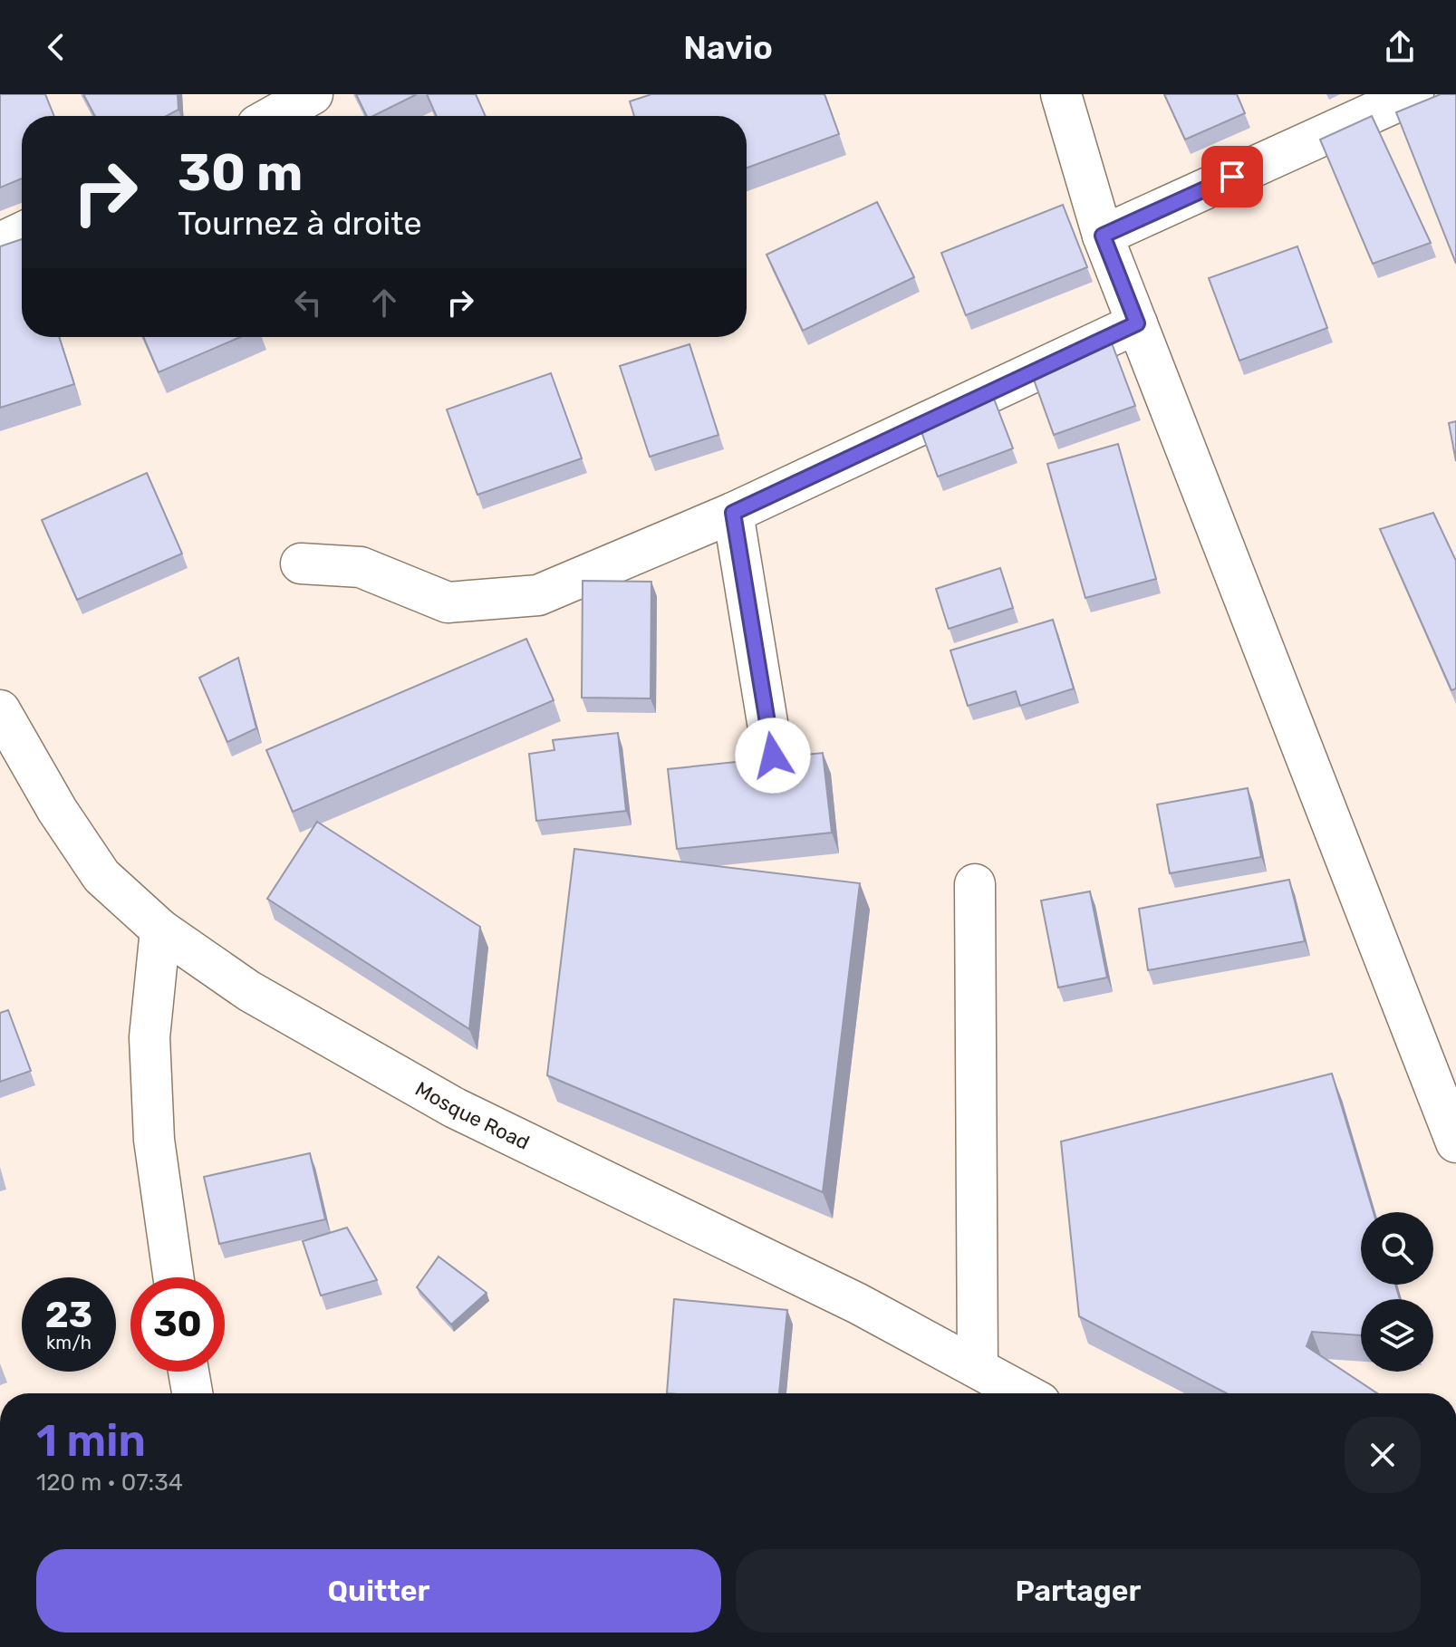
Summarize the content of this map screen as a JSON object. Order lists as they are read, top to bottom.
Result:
{
  "streets": {
    "street": ["Mosque Road"]
  },
  "page": {
    "header": "Navio",
    "turn": ["30 m", "Tournez à droite"],
    "speed": "23 km/h",
    "limit": "30",
    "heading": ["1 min", "120 m · 07:34"],
    "buttons": ["Quitter", "Partager"]
  }
}
